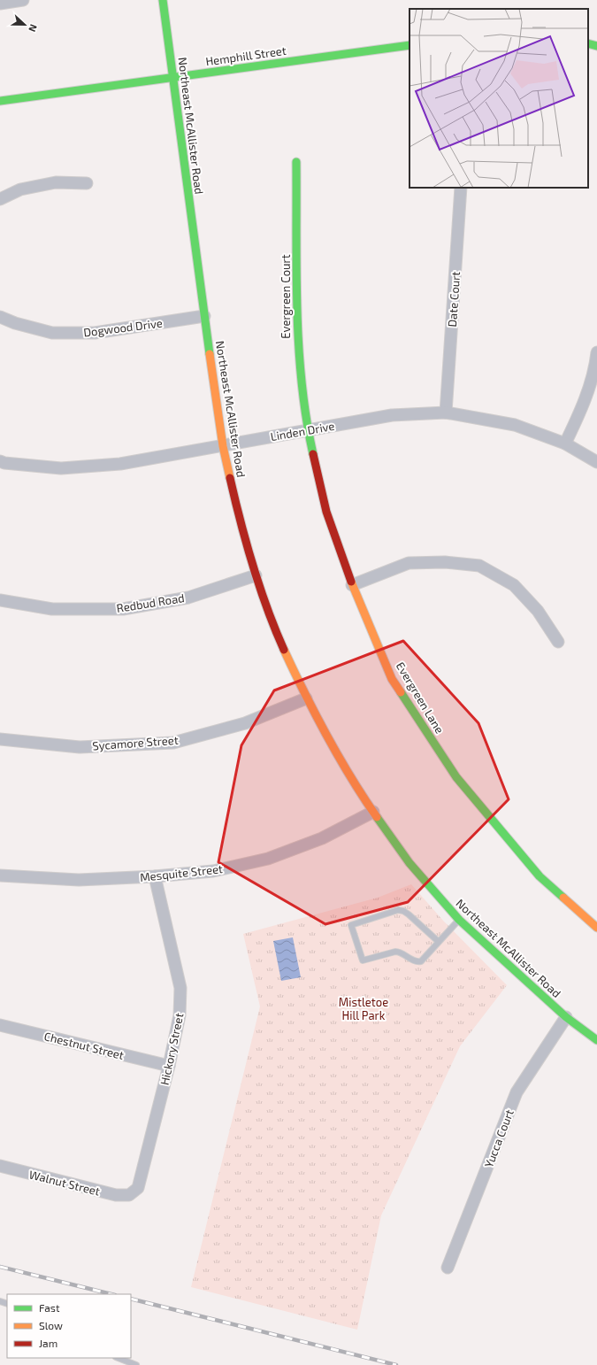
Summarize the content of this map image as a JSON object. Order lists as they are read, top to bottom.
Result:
{
  "streets": {
    "street": [
      "Hemphill Street",
      "Northeast McAllister Road",
      "Evergreen Court",
      "Date Court",
      "Dogwood Drive",
      "Linden Drive",
      "Redbud Road",
      "Evergreen Lane",
      "Sycamore Street",
      "Mesquite Street",
      "Chestnut Street",
      "Hickory Street",
      "Yucca Court",
      "Walnut Street"
    ]
  },
  "crossings": [
    ["Hemphill Street", "Northeast McAllister Road"],
    ["Northeast McAllister Road", "Dogwood Drive"],
    ["Northeast McAllister Road", "Linden Drive"],
    ["Northeast McAllister Road", "Redbud Road"],
    ["Northeast McAllister Road", "Sycamore Street"],
    ["Northeast McAllister Road", "Mesquite Street"],
    ["Northeast McAllister Road", "Yucca Court"],
    ["Evergreen Court", "Linden Drive"],
    ["Evergreen Court", "Evergreen Lane"],
    ["Date Court", "Linden Drive"],
    ["Linden Drive", "Evergreen Lane"],
    ["Mesquite Street", "Hickory Street"],
    ["Chestnut Street", "Hickory Street"],
    ["Hickory Street", "Walnut Street"]
  ],
  "parks": ["Mistletoe Hill Park"],
  "legend": ["Fast", "Slow", "Jam"],
  "north": "right"
}
